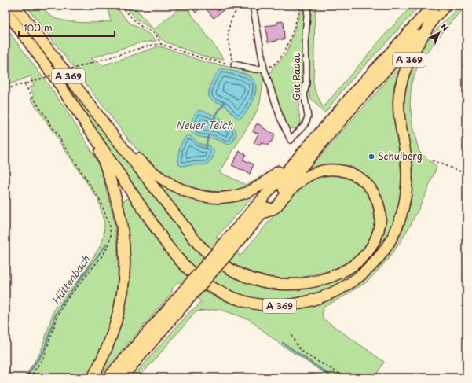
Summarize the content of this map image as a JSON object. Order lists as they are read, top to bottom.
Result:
{
  "streets": {
    "highway": ["A 369"],
    "street": ["Gut Radau"]
  },
  "water": ["Neuer Teich", "Hüttenbach"],
  "places": ["Schulberg"],
  "scale_bar": "100 m",
  "north": "top right"
}
